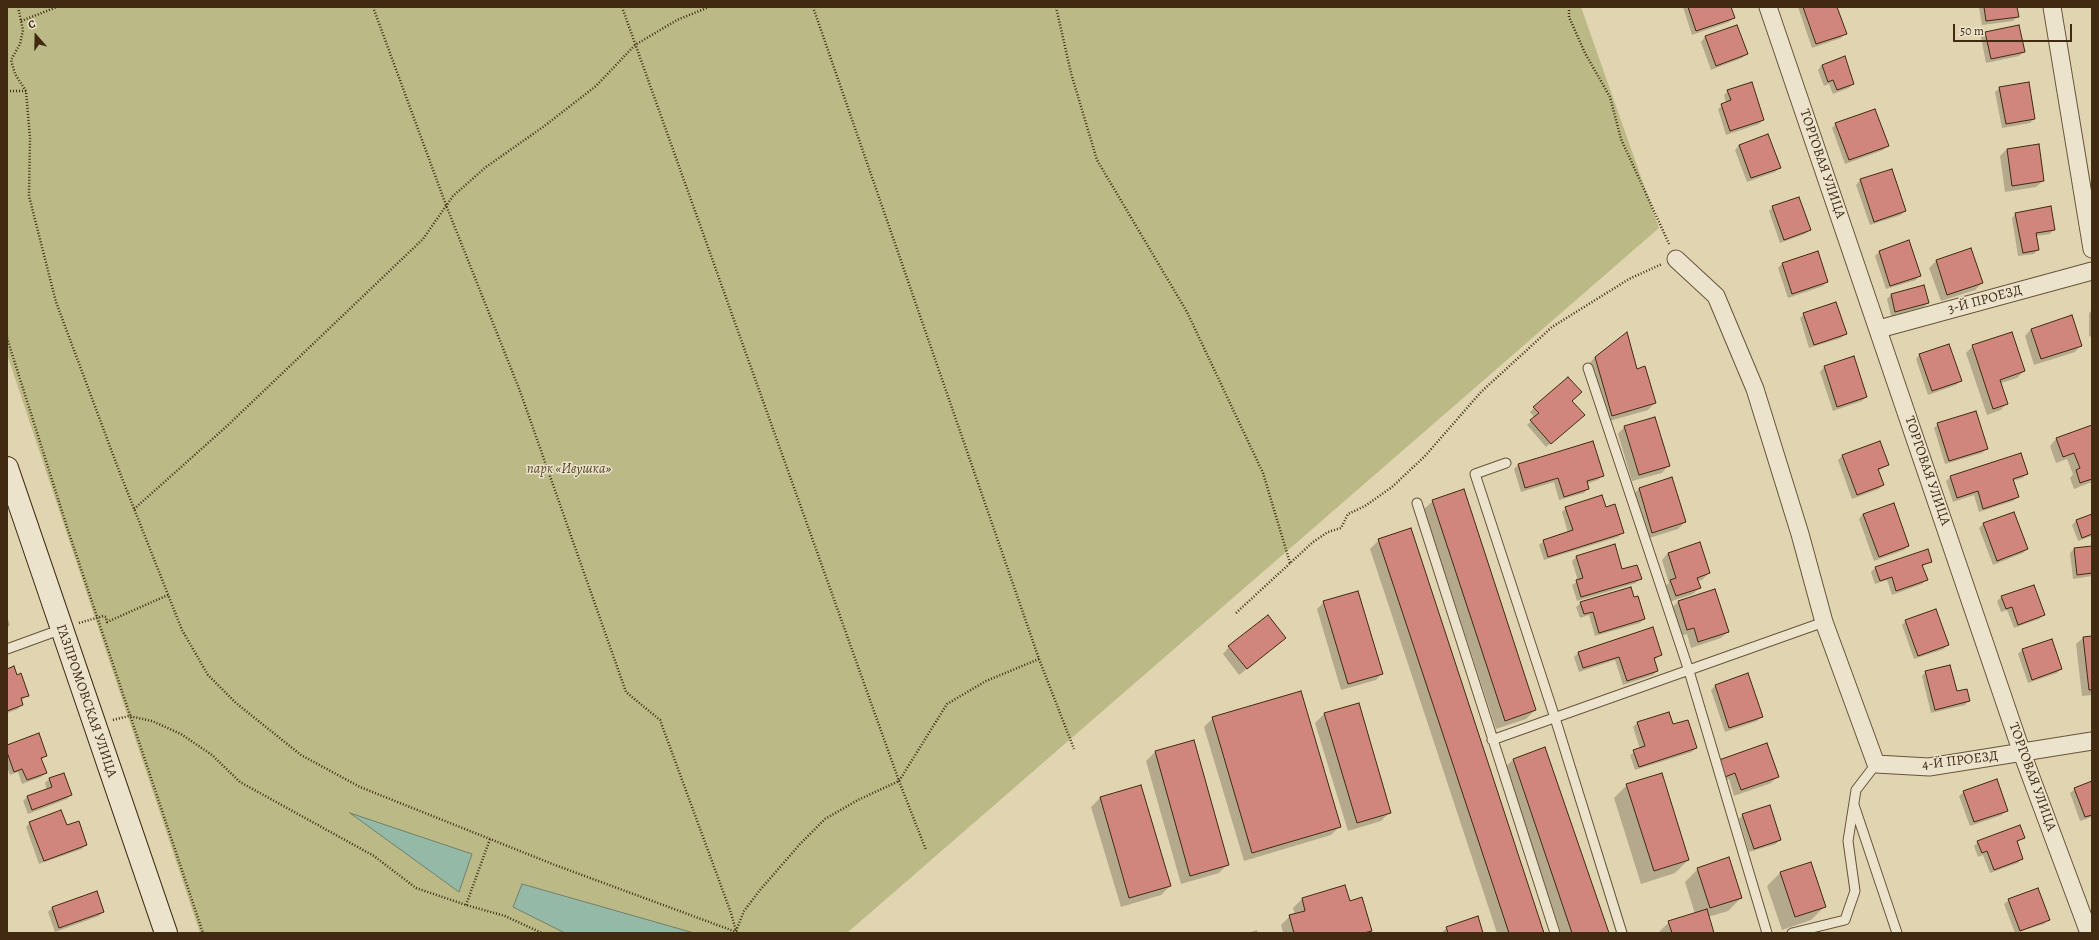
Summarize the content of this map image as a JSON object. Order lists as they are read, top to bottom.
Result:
{
  "streets": {
    "street": [
      "ТОРГОВАЯ УЛИЦА",
      "3-Й ПРОЕЗД",
      "ГАЗПРОМОВСКАЯ УЛИЦА",
      "4-Й ПРОЕЗД"
    ]
  },
  "crossings": [
    ["ТОРГОВАЯ УЛИЦА", "3-Й ПРОЕЗД"],
    ["ТОРГОВАЯ УЛИЦА", "4-Й ПРОЕЗД"]
  ],
  "parks": ["парк «Ивушка»"],
  "scale_bar": "50 m",
  "north": "top"
}
